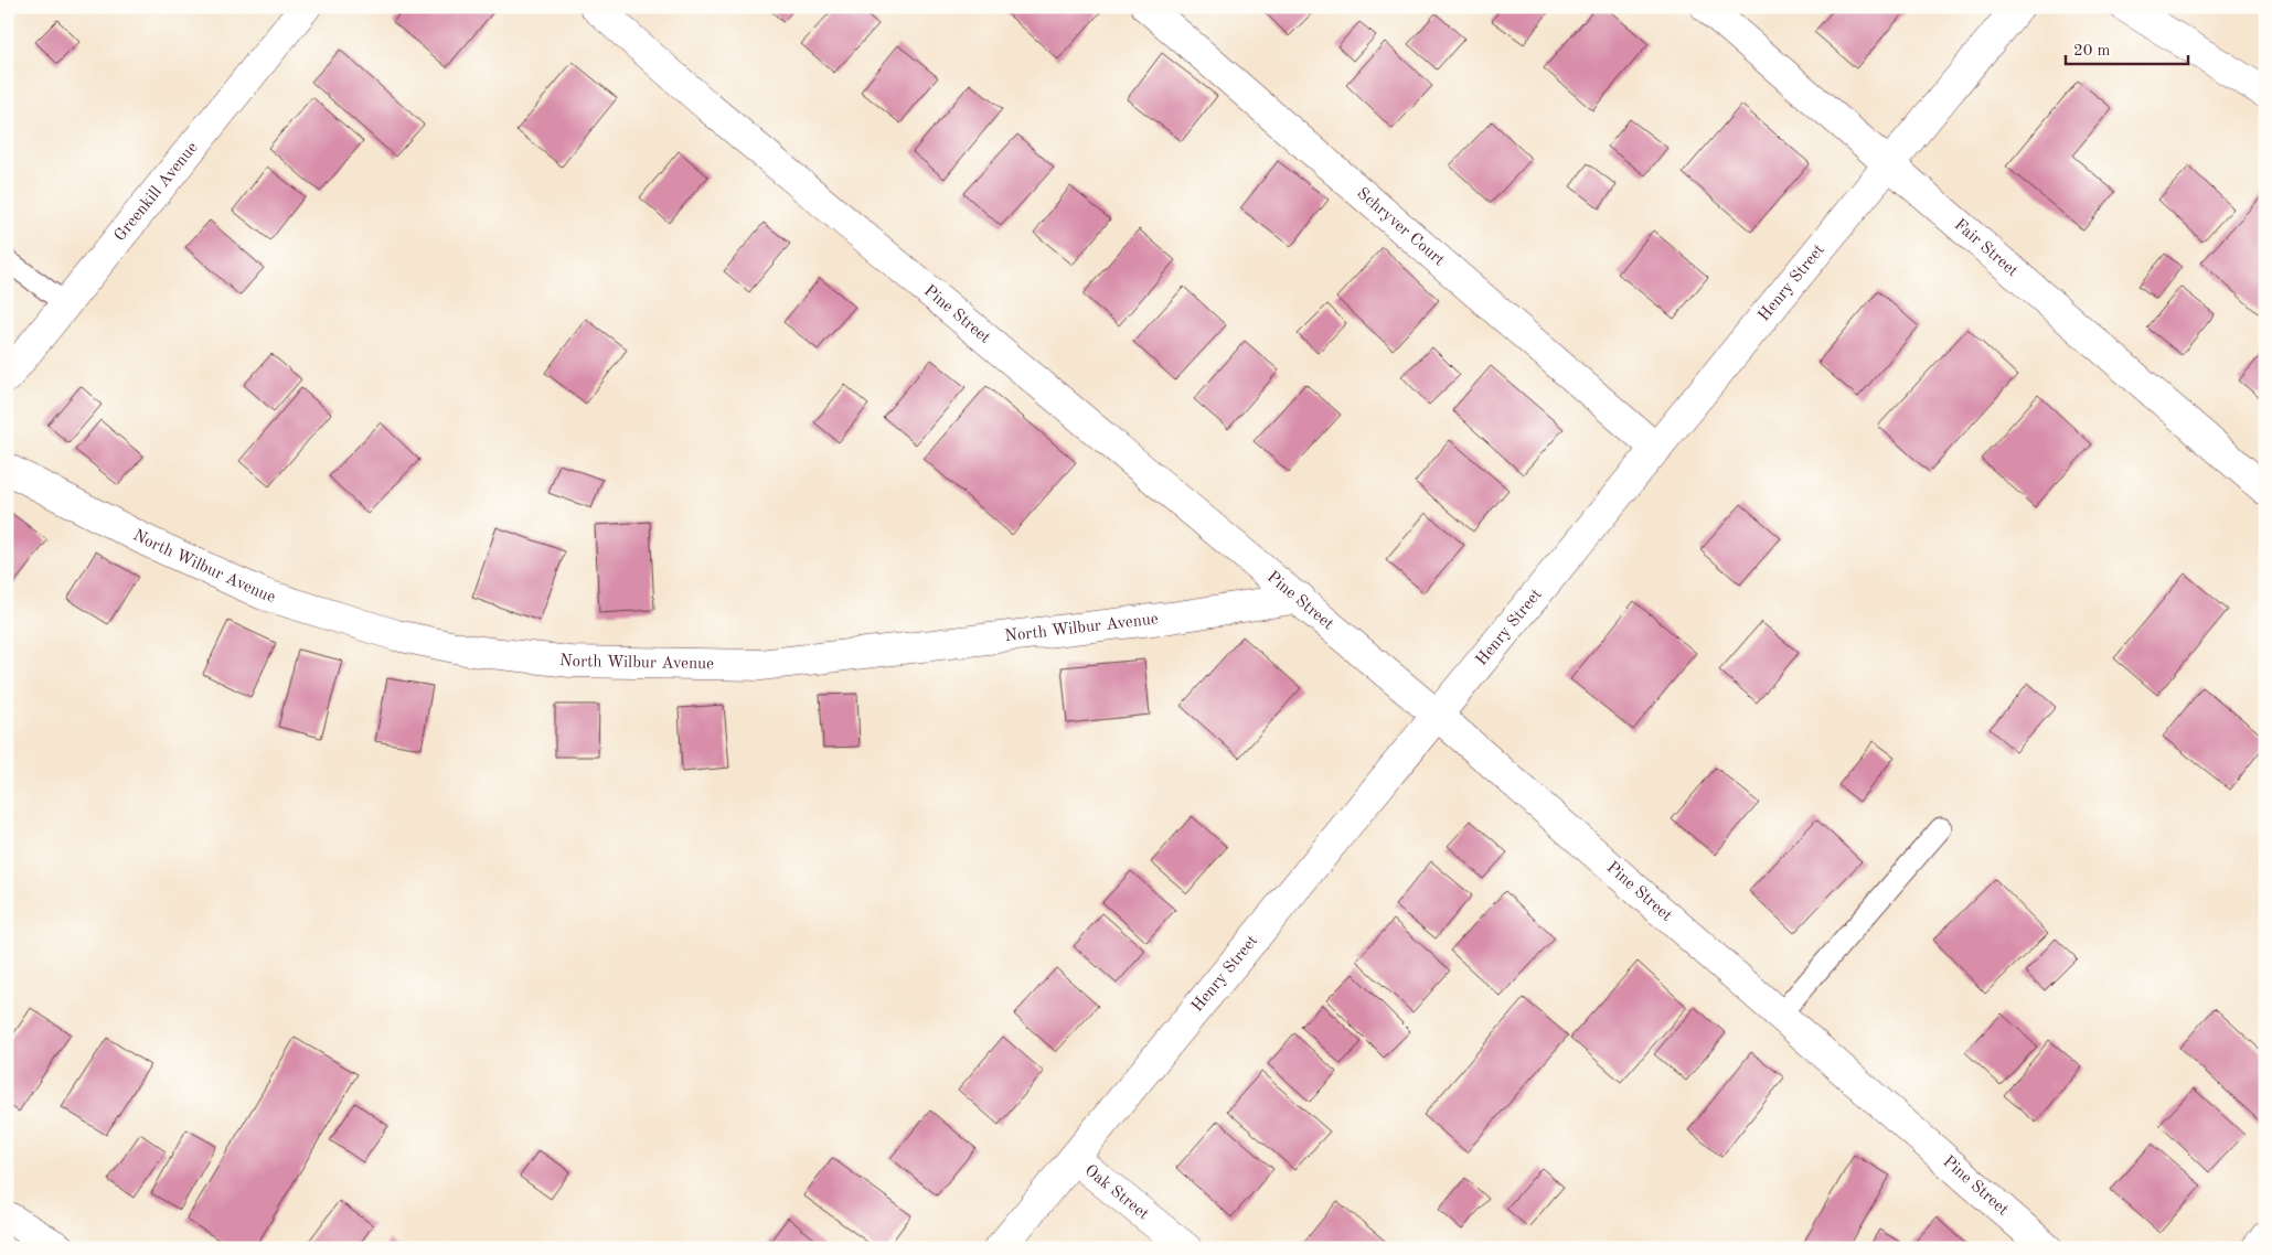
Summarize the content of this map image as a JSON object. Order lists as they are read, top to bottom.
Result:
{
  "streets": {
    "street": [
      "Greenkill Avenue",
      "Schryver Court",
      "Fair Street",
      "Henry Street",
      "Pine Street",
      "North Wilbur Avenue",
      "Oak Street"
    ]
  },
  "crossings": [
    ["Schryver Court", "Henry Street"],
    ["Fair Street", "Henry Street"],
    ["Henry Street", "Pine Street"],
    ["Henry Street", "Oak Street"],
    ["Pine Street", "North Wilbur Avenue"]
  ],
  "scale_bar": "20 m"
}
